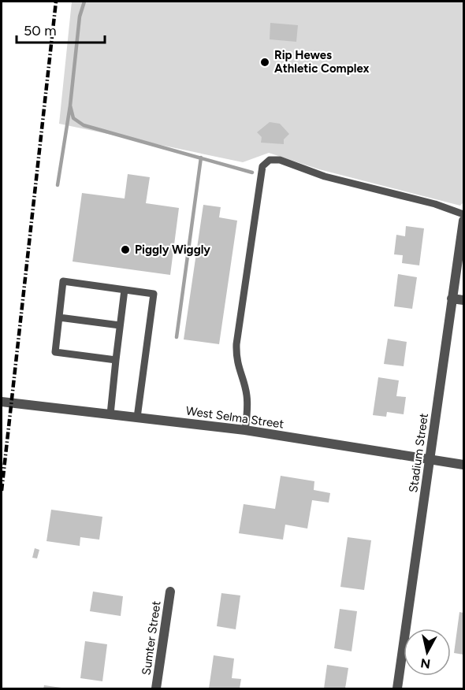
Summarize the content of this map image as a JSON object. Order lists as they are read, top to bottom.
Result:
{
  "streets": {
    "street": ["West Selma Street", "Stadium Street", "Sumter Street"]
  },
  "crossings": [
    ["West Selma Street", "Stadium Street"]
  ],
  "places": ["Rip Hewes Athletic Complex", "Piggly Wiggly"],
  "scale_bar": "50 m",
  "north": "bottom"
}
